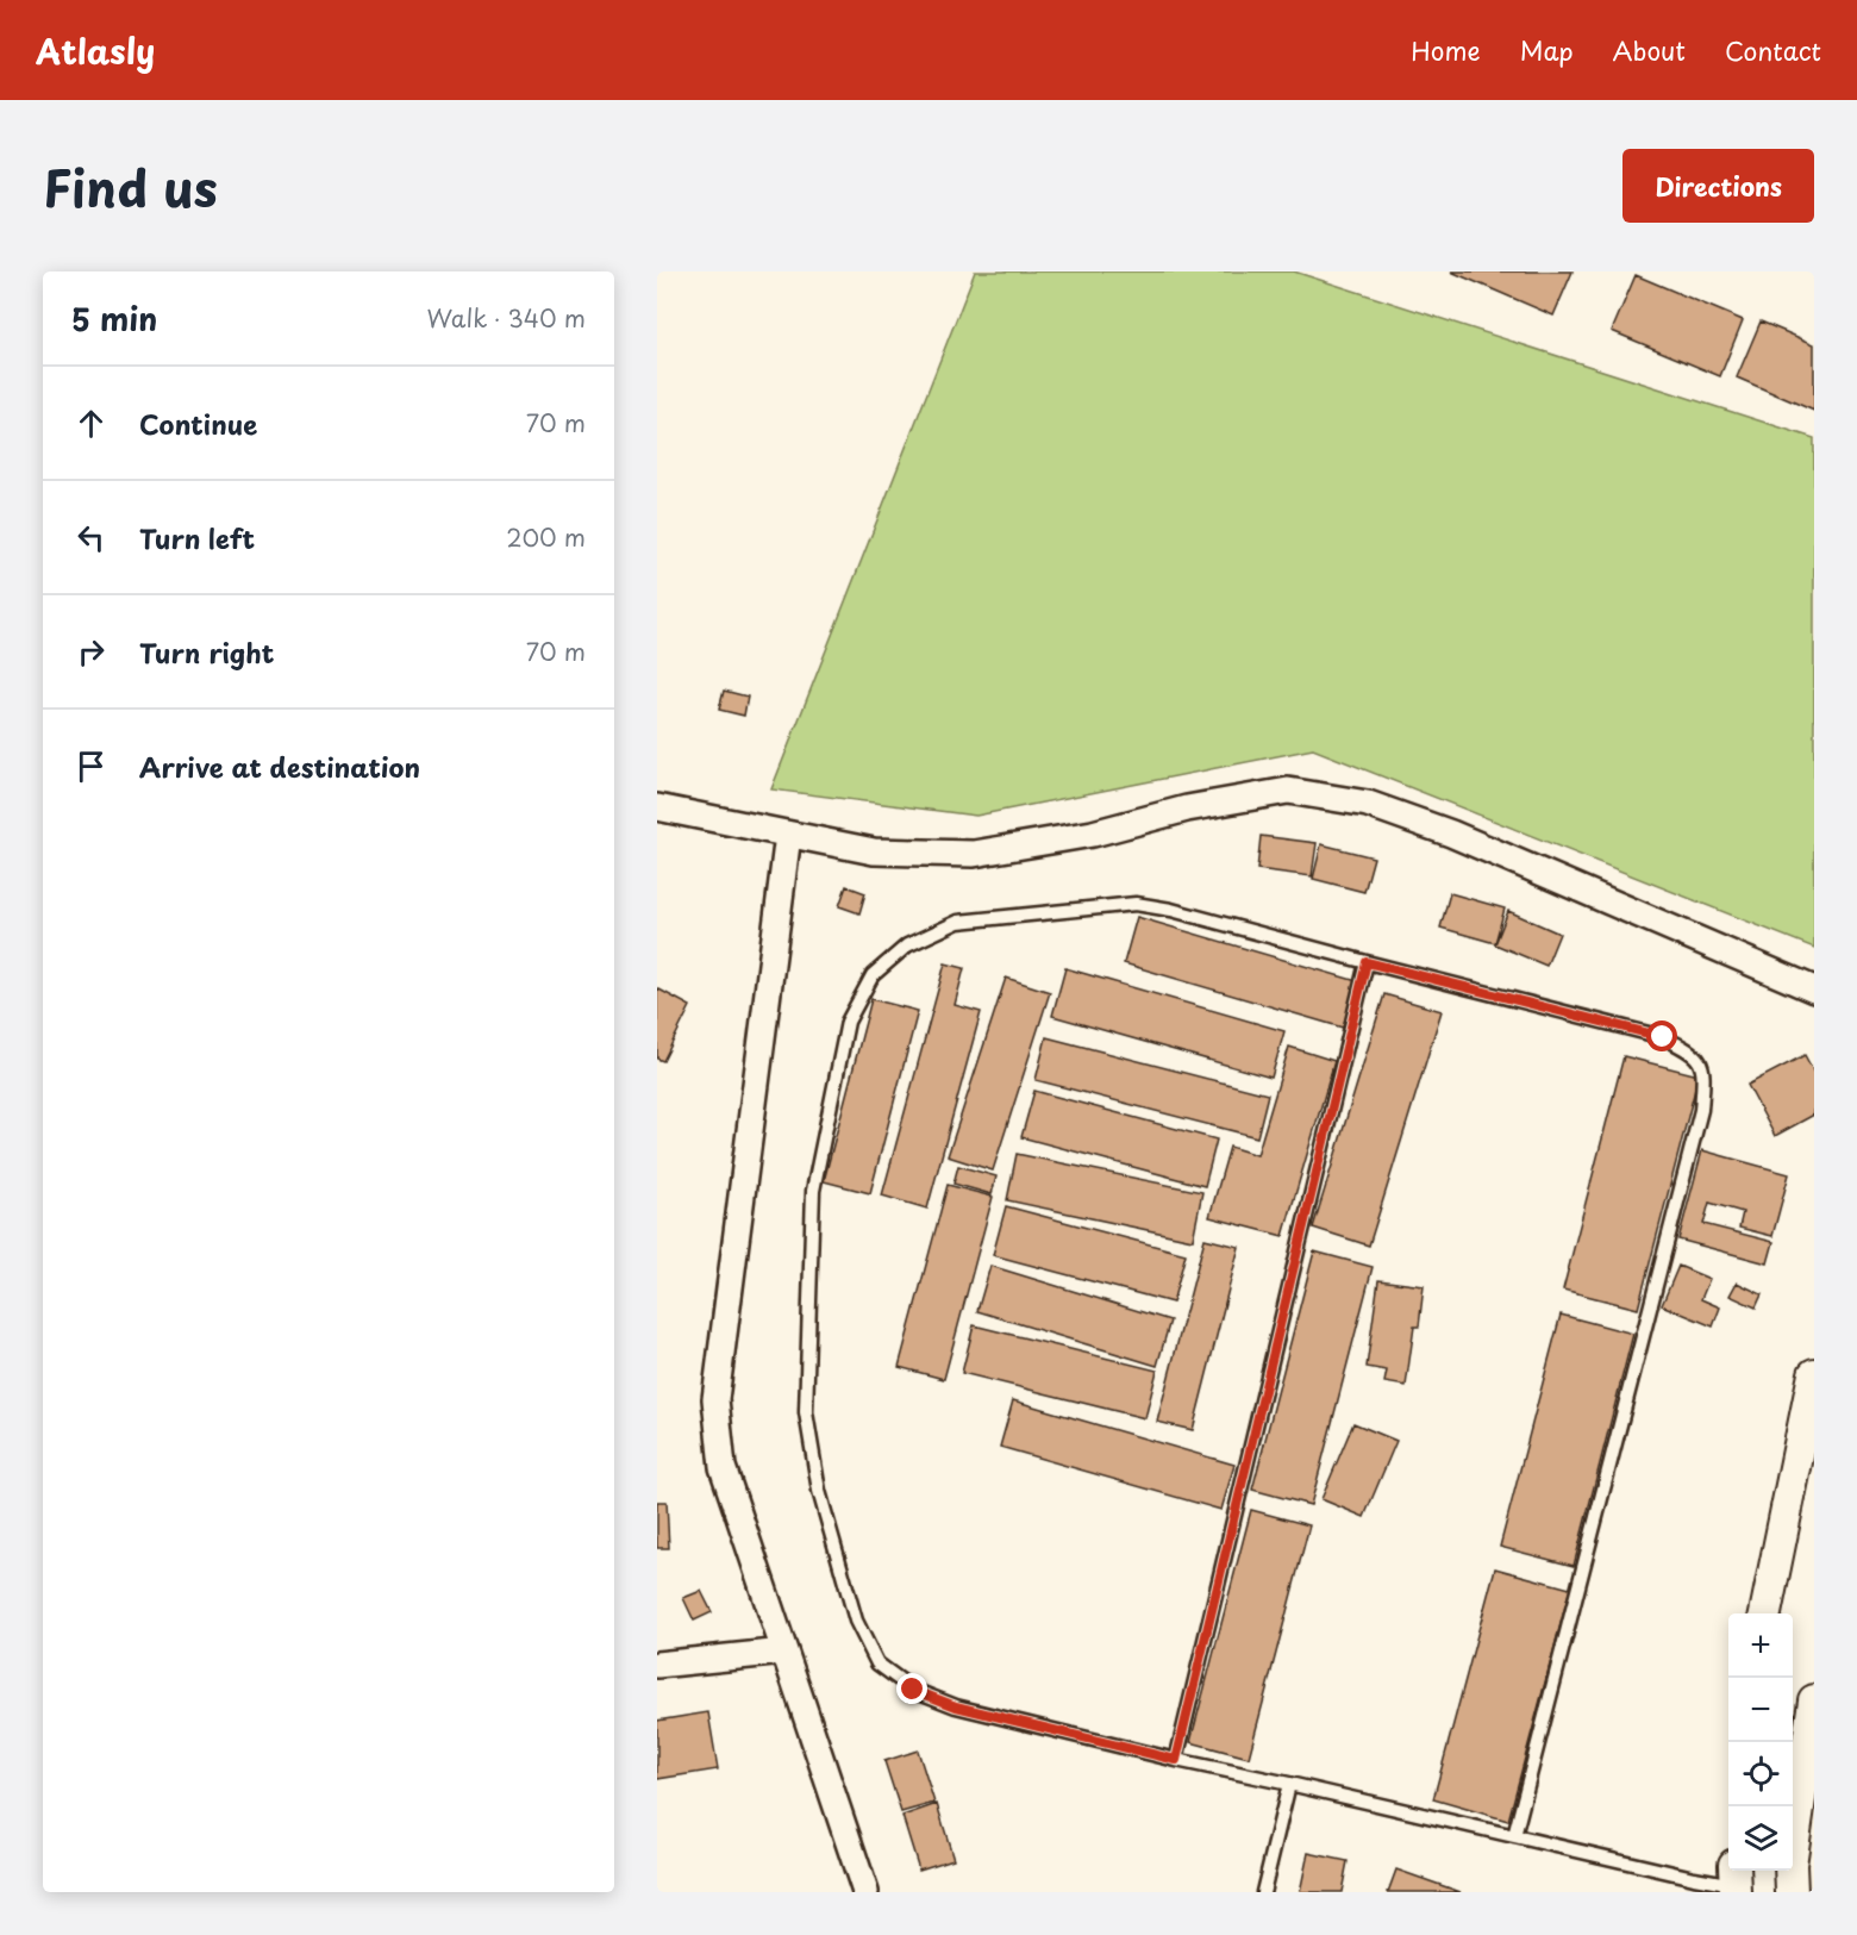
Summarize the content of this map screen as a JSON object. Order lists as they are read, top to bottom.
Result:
{
  "page": {
    "header": "Atlasly",
    "nav": [
      "Home",
      "Map",
      "About",
      "Contact"
    ],
    "title": "Find us",
    "buttons": "Directions",
    "heading": ["5 min", "Walk · 340 m"],
    "list": [
      ["Continue", "70 m"],
      ["Turn left", "200 m"],
      ["Turn right", "70 m"],
      "Arrive at destination"
    ],
    "map_buttons": ["+", "−"]
  }
}
